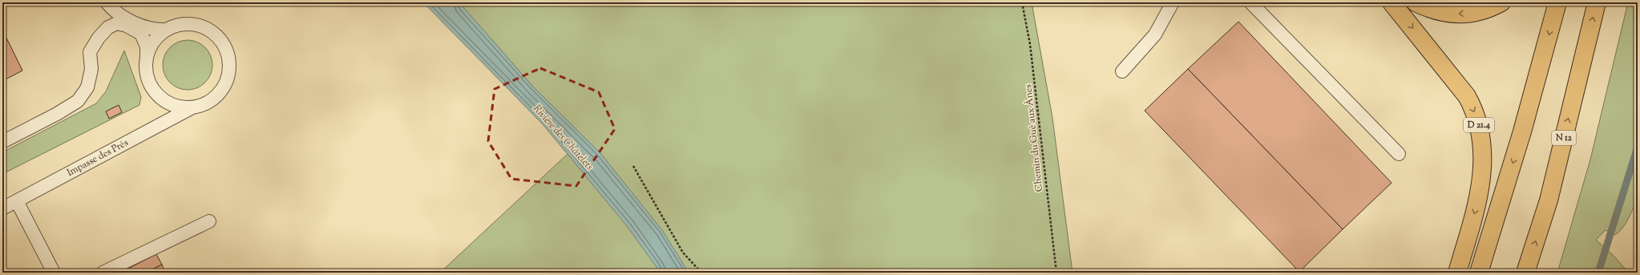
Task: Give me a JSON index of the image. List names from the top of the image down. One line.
{"streets":{"main road":["D 21.4","N 12"],"lane":["Impasse des Prés"],"path":["Chemin du Gué aux Ânes"]},"water":["Rivière des Châtelets"]}
